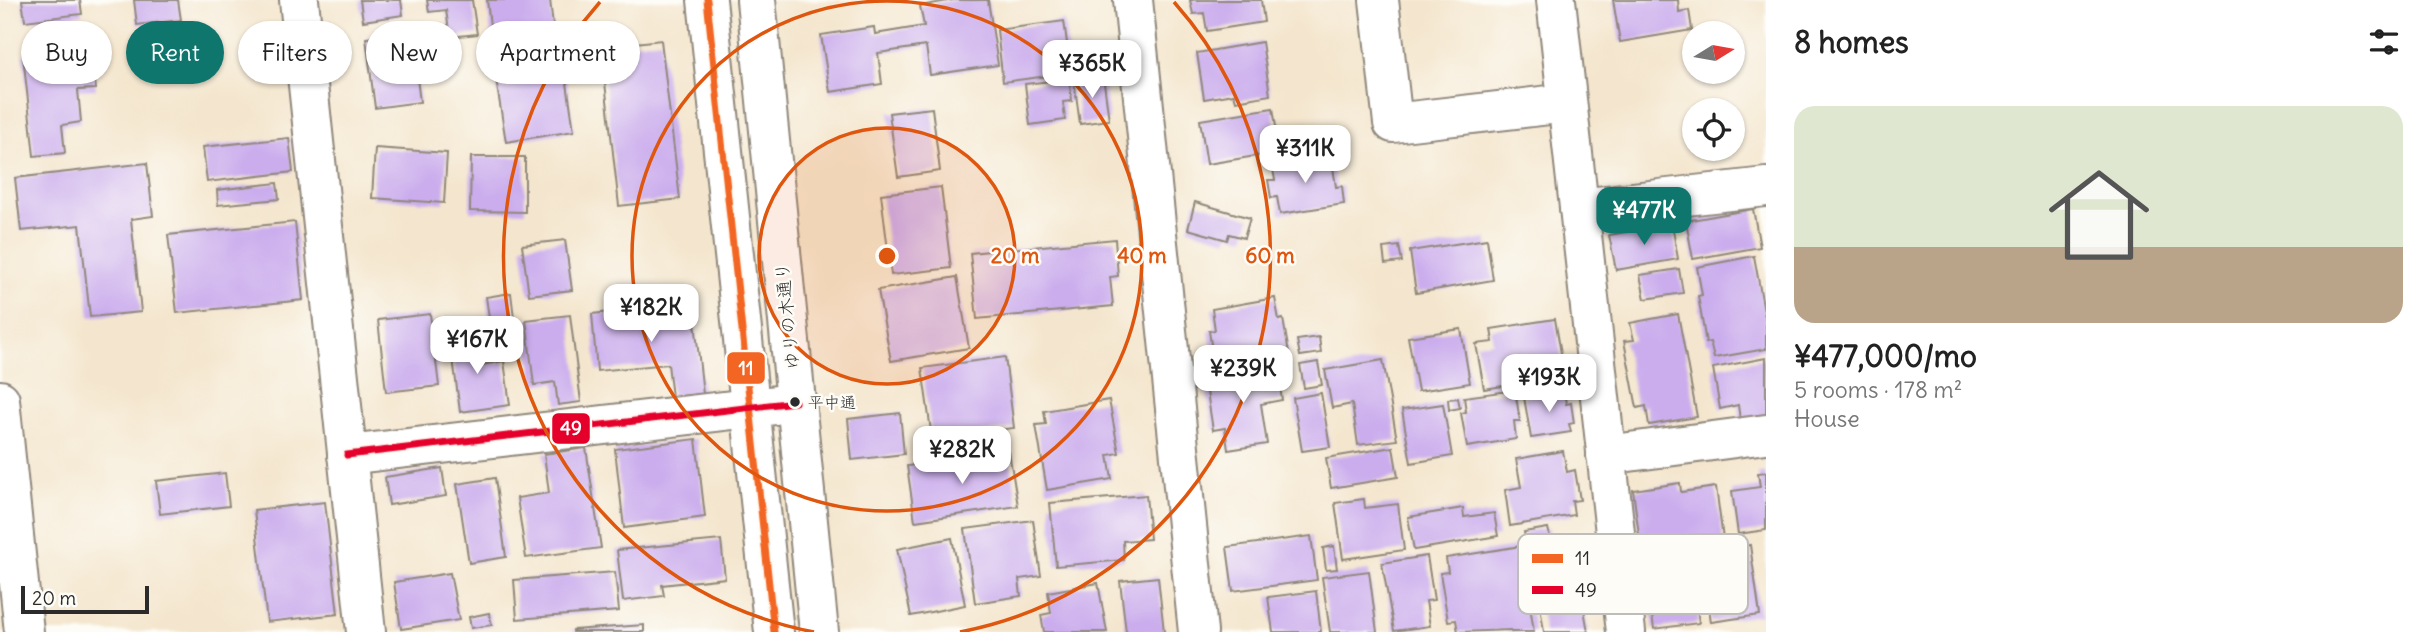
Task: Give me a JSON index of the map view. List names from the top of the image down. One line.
{"streets":{"street":["ゆりの木通り"]},"places":["平中通"],"lines":["transit line 11","transit line 49"],"legend":["11","49"],"scale_bar":"20 m","north":"right","page":{"heading":"8 homes","chip":["Buy","Rent","Filters","New","Apartment"],"price":["¥365K","¥311K","¥477K","¥182K","¥167K","¥239K","¥193K","¥282K"],"list":[{"name":"¥477,000/mo","note":"5 rooms · 178 m² · House"}],"scale":"20 m"},"rings":["20 m","40 m","60 m"]}
